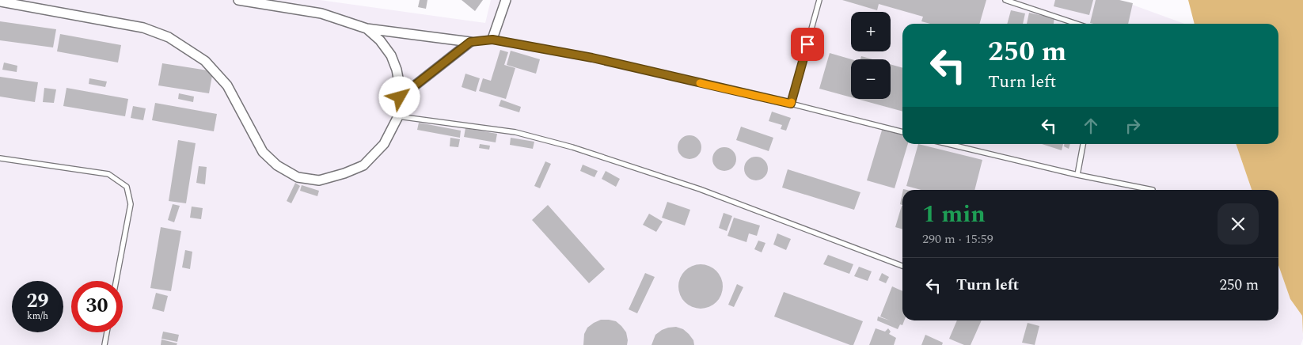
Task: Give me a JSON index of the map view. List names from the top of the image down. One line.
{"page":{"map_buttons":["+","−"],"turn":["250 m","Turn left"],"heading":["1 min","290 m · 15:59"],"list":[{"name":"Turn left","value":"250 m"}],"speed":"29 km/h","limit":"30"}}
